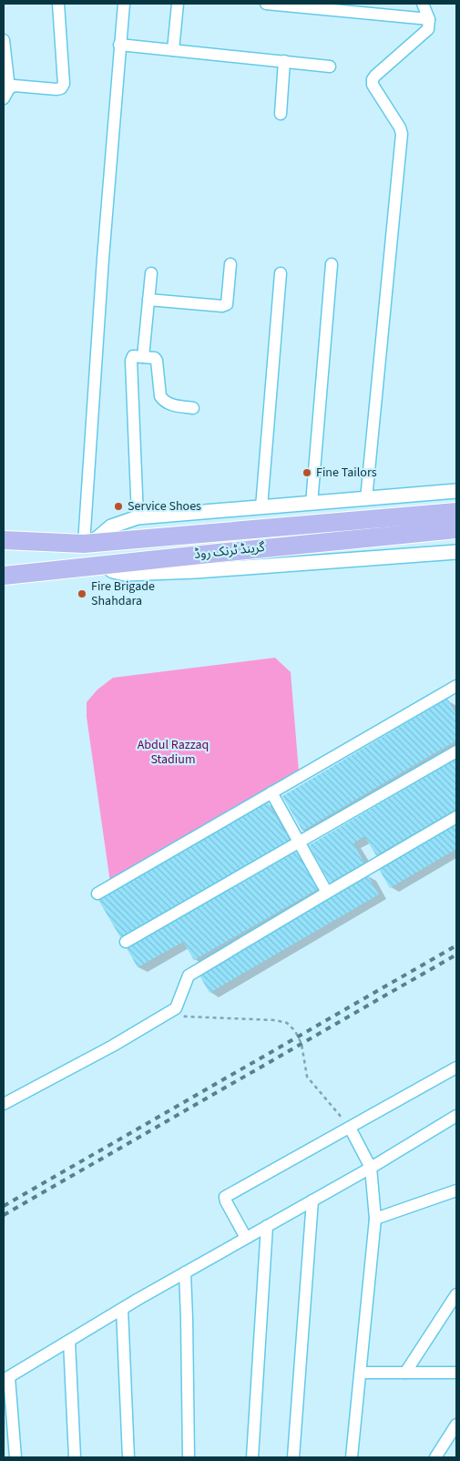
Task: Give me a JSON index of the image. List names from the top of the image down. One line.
{"streets":{"highway":["گرینڈ ٹرنک روڈ"]},"parks":["Abdul Razzaq Stadium"],"places":["Fine Tailors","Service Shoes","Fire Brigade Shahdara"]}
